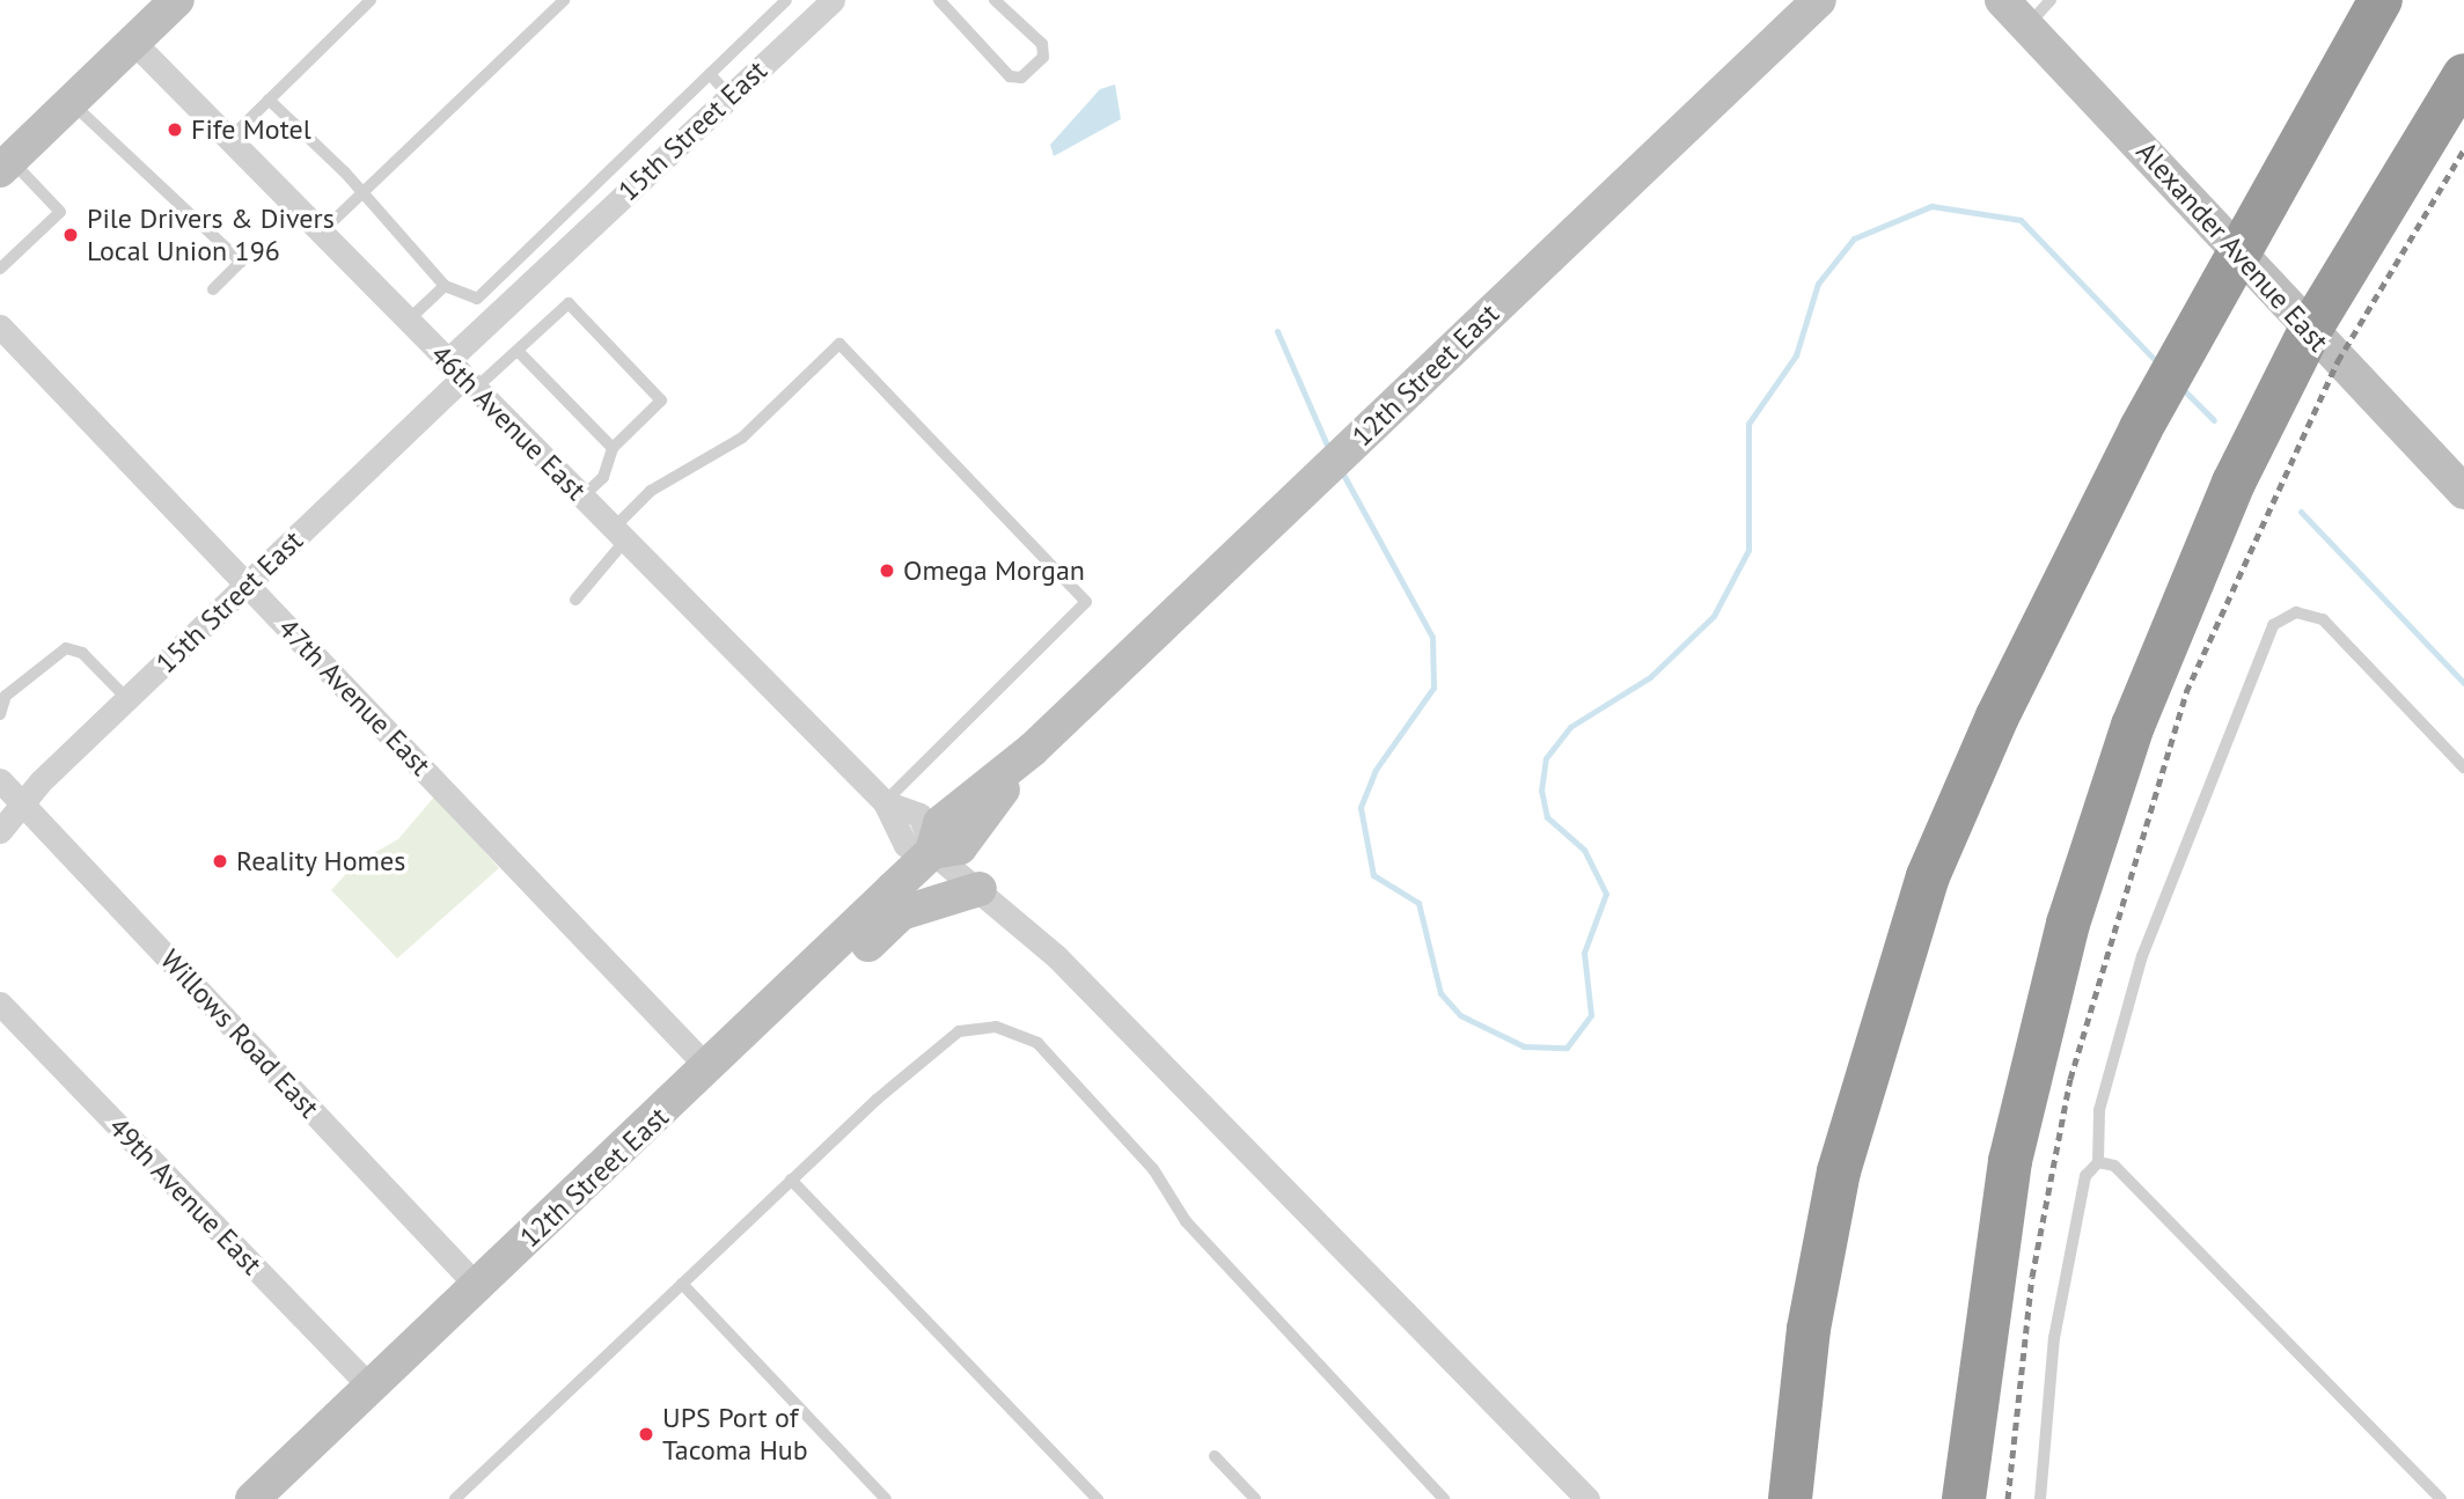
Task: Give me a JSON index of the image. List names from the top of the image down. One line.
{"streets":{"street":["15th Street East","Alexander Avenue East","12th Street East","46th Avenue East","47th Avenue East","Willows Road East","49th Avenue East"]},"crossings":[["15th Street East","46th Avenue East"],["15th Street East","47th Avenue East"],["15th Street East","Willows Road East"],["12th Street East","46th Avenue East"],["12th Street East","47th Avenue East"],["12th Street East","Willows Road East"],["12th Street East","49th Avenue East"]],"places":["Fife Motel","Pile Drivers & Divers Local Union 196","Omega Morgan","Reality Homes","UPS Port of Tacoma Hub"]}
